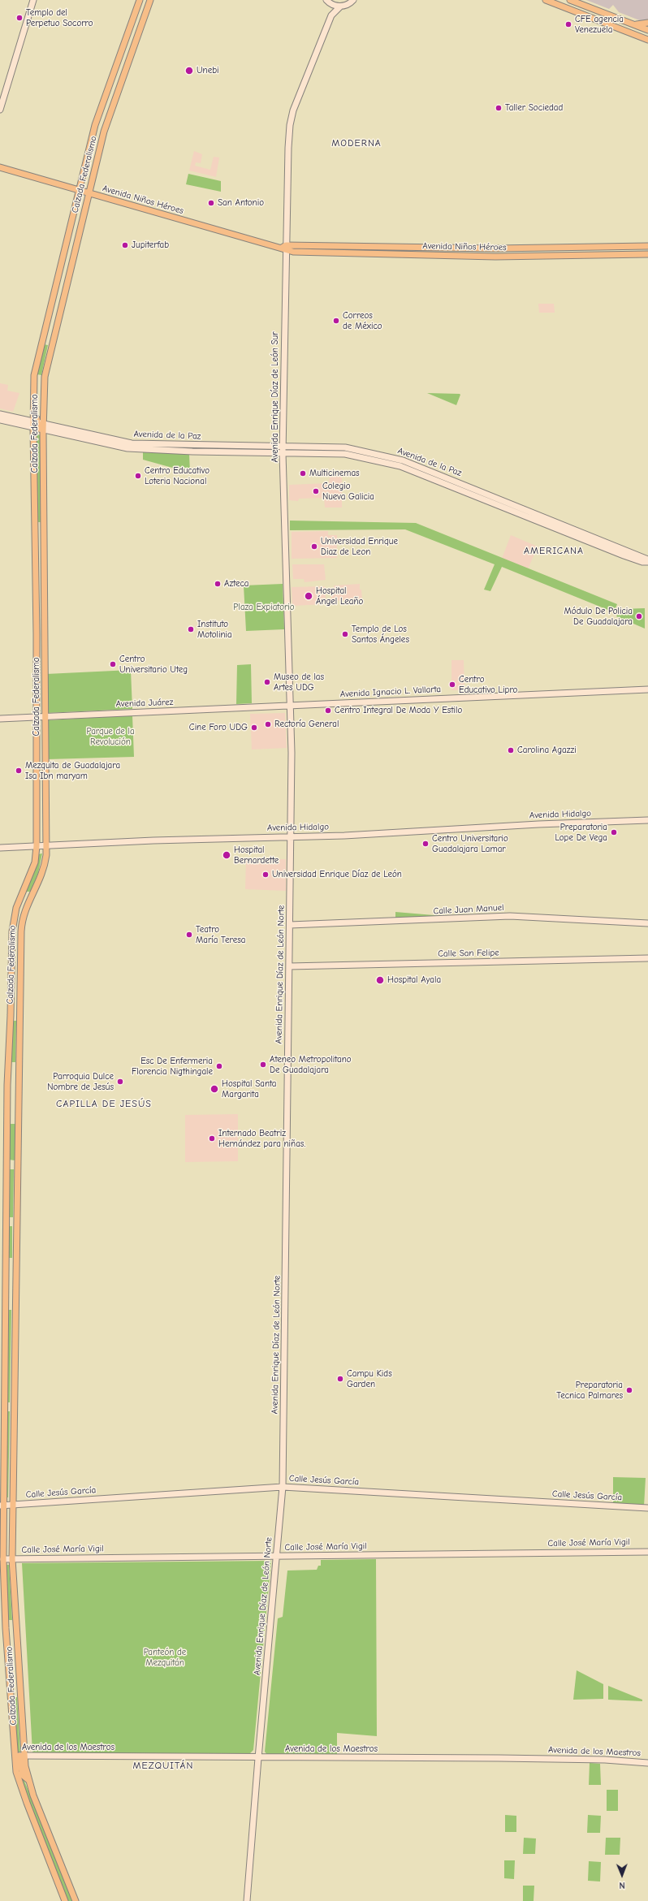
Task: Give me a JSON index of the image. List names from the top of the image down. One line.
{"streets":{"main road":["Calzada Federalismo","Avenida Niños Héroes","Avenida Enrique Díaz de León Sur","Avenida de la Paz","Avenida Ignacio L. Vallarta","Avenida Juárez","Avenida Hidalgo","Calle Juan Manuel","Calle San Felipe","Avenida Enrique Díaz de León Norte","Calle Jesús García","Calle José María Vigil","Avenida de los Maestros"]},"crossings":[["Calzada Federalismo","Avenida Niños Héroes"],["Calzada Federalismo","Avenida de la Paz"],["Calzada Federalismo","Avenida Juárez"],["Calzada Federalismo","Avenida Hidalgo"],["Calzada Federalismo","Calle Jesús García"],["Calzada Federalismo","Calle José María Vigil"],["Calzada Federalismo","Avenida de los Maestros"],["Avenida Niños Héroes","Avenida Enrique Díaz de León Sur"],["Avenida Enrique Díaz de León Sur","Avenida de la Paz"],["Avenida Enrique Díaz de León Sur","Avenida Ignacio L. Vallarta"],["Avenida Enrique Díaz de León Sur","Avenida Juárez"],["Avenida Enrique Díaz de León Sur","Avenida Enrique Díaz de León Norte"],["Avenida Ignacio L. Vallarta","Avenida Juárez"],["Avenida Hidalgo","Avenida Enrique Díaz de León Norte"],["Calle Juan Manuel","Avenida Enrique Díaz de León Norte"],["Calle San Felipe","Avenida Enrique Díaz de León Norte"],["Avenida Enrique Díaz de León Norte","Calle Jesús García"],["Avenida Enrique Díaz de León Norte","Calle José María Vigil"],["Avenida Enrique Díaz de León Norte","Avenida de los Maestros"]],"districts":["MODERNA","AMERICANA","CAPILLA DE JESÚS","MEZQUITÁN"],"parks":["Plaza Expiatorio","Parque de la Revolución","Panteón de Mezquitán"],"places":["Templo del Perpetuo Socorro","CFE agencia Venezuela","Unebi","Taller Sociedad","San Antonio","Jupiterfab","Correos de México","Multicinemas","Centro Educativo Loteria Nacional","Colegio Nueva Galicia","Universidad Enrique Diaz de Leon","Azteca","Hospital Ángel Leaño","Módulo De Policia De Guadalajara","Instituto Motolinia","Templo de Los Santos Ángeles","Centro Universitario Uteg","Museo de las Artes UDG","Centro Educativo Lipro","Centro Integral De Moda Y Estilo","Rectoría General","Cine Foro UDG","Carolina Agazzi","Mezquita de Guadalajara Isa Ibn maryam","Preparatoria Lope De Vega","Centro Universitario Guadalajara Lamar","Hospital Bernardette","Universidad Enrique Díaz de León","Teatro María Teresa","Hospital Ayala","Ateneo Metropolitano De Guadalajara","Esc De Enfermeria Florencia Nigthingale","Parroquia Dulce Nombre de Jesús","Hospital Santa Margarita","Internado Beatriz Hernández para niñas.","Campu Kids Garden","Preparatoria Tecnica Palmares"],"north":"bottom"}
